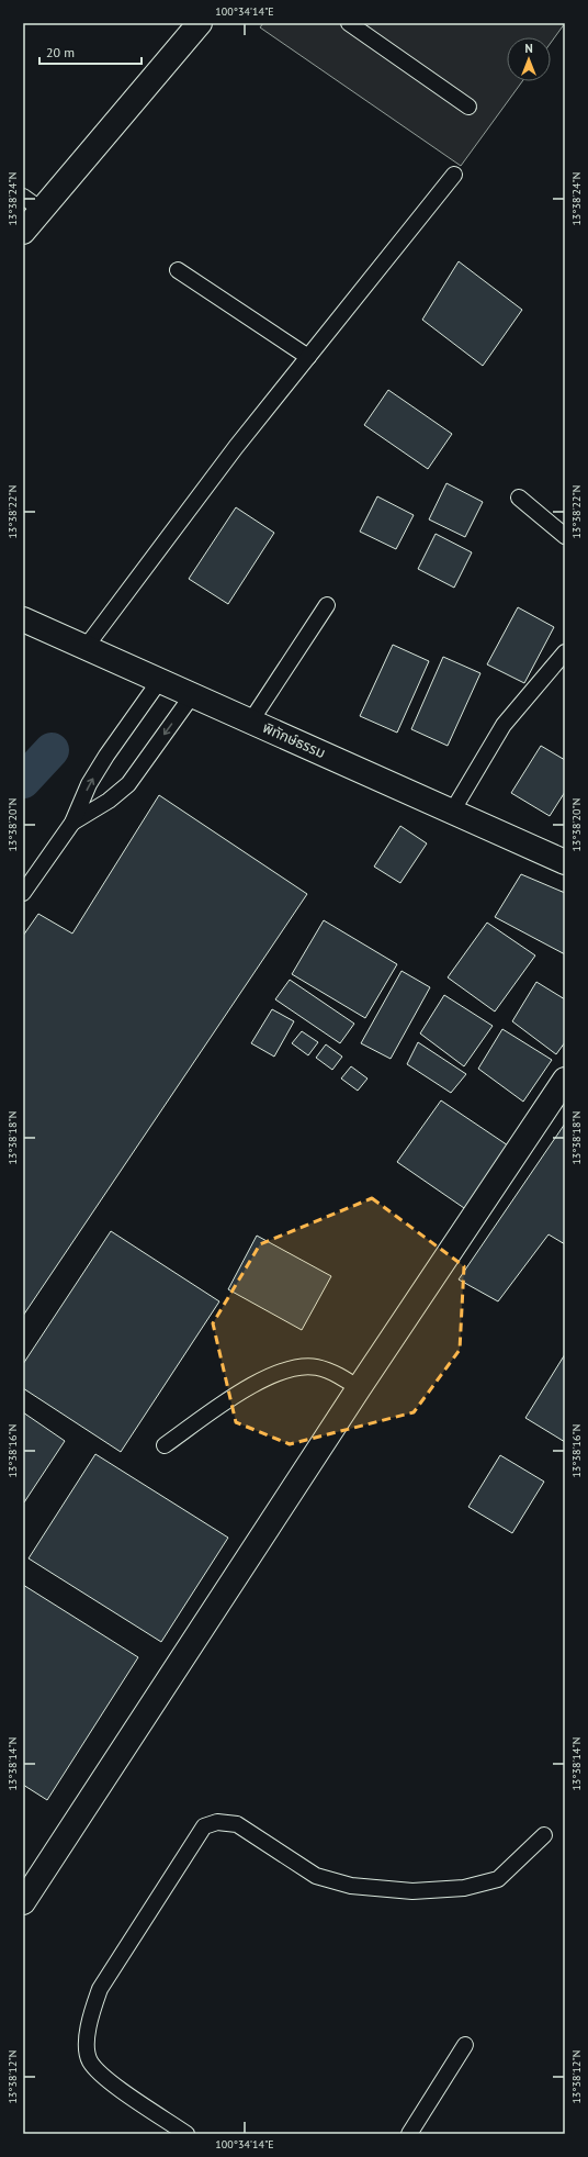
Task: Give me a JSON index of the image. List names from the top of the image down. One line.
{"streets":{"street":["พิทักษ์ธรรม"]},"scale_bar":"20 m","north":"top","coordinates":["100°34'14\"E","13°38'24\"N","13°38'22\"N","13°38'20\"N","13°38'18\"N","13°38'16\"N","13°38'14\"N","13°38'12\"N"]}
